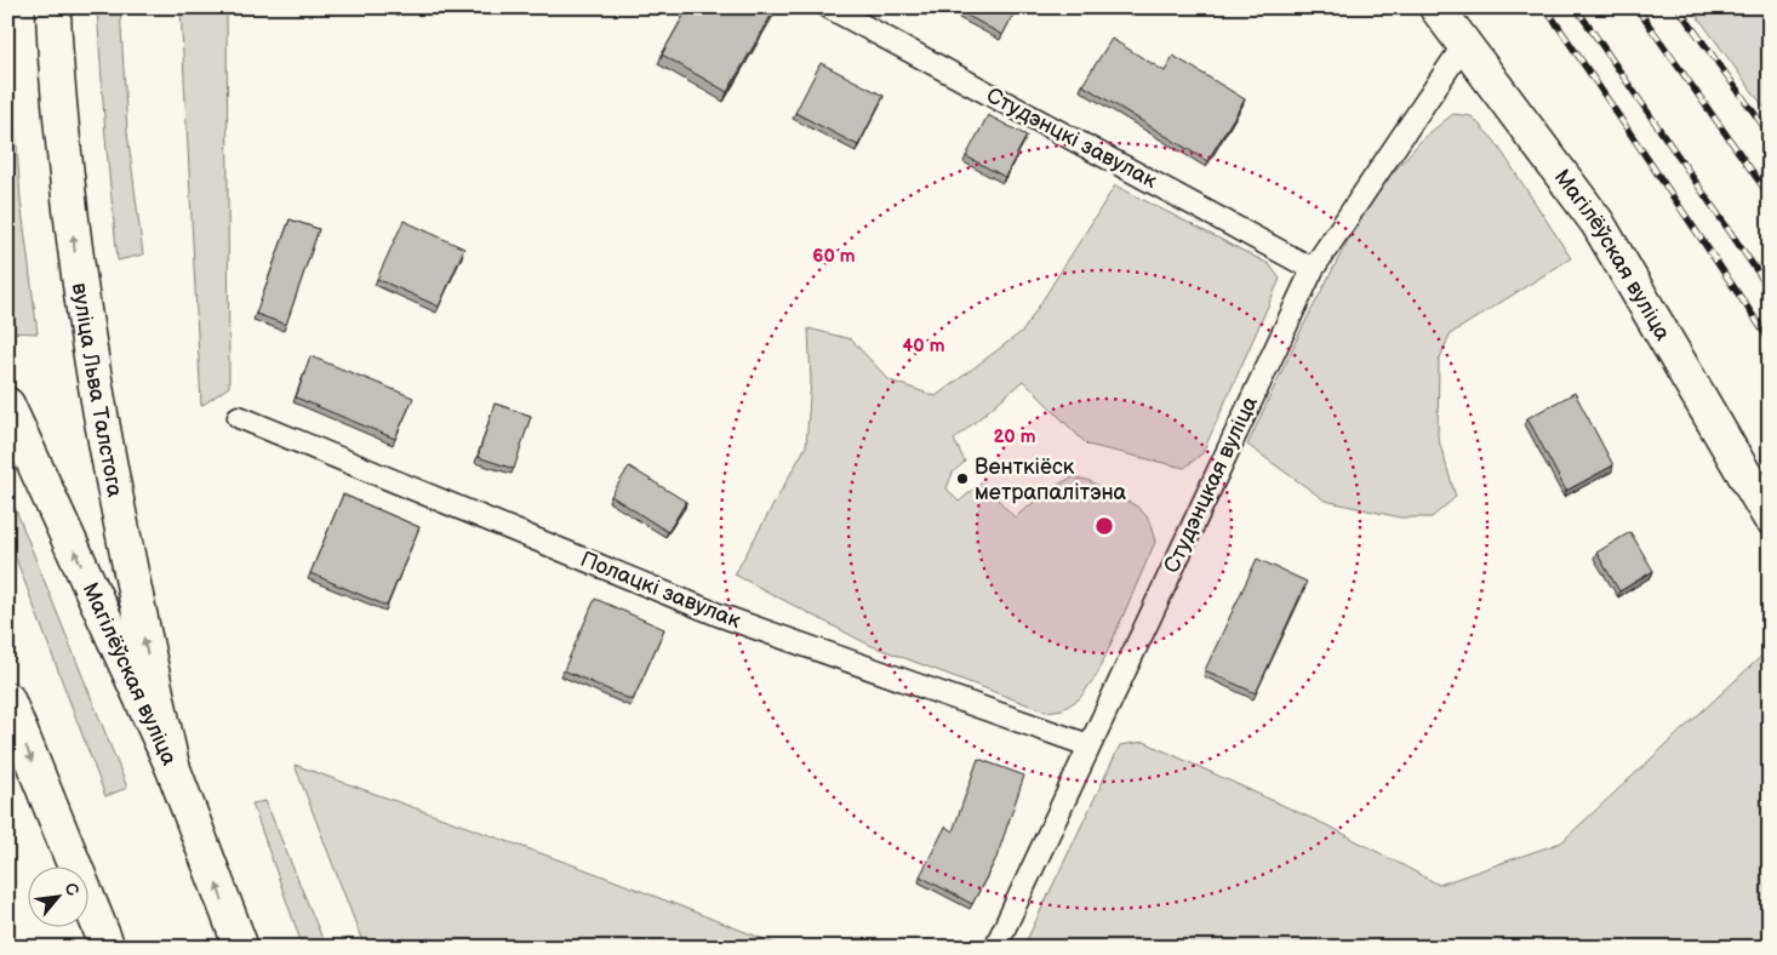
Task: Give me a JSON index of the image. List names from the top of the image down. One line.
{"streets":{"main road":["Магілёўская вуліца","вуліца Льва Талстога"],"lane":["Студэнцкі завулак","Студэнцкая вуліца","Полацкі завулак"]},"crossings":[["Студэнцкі завулак","Студэнцкая вуліца"],["Магілёўская вуліца","вуліца Льва Талстога"],["Магілёўская вуліца","Студэнцкая вуліца"],["Студэнцкая вуліца","Полацкі завулак"]],"one_way":["вуліца Льва Талстога"],"places":["Венткіёск метрапалітэна"],"north":"top right","rings":["60 m","40 m","20 m"]}
